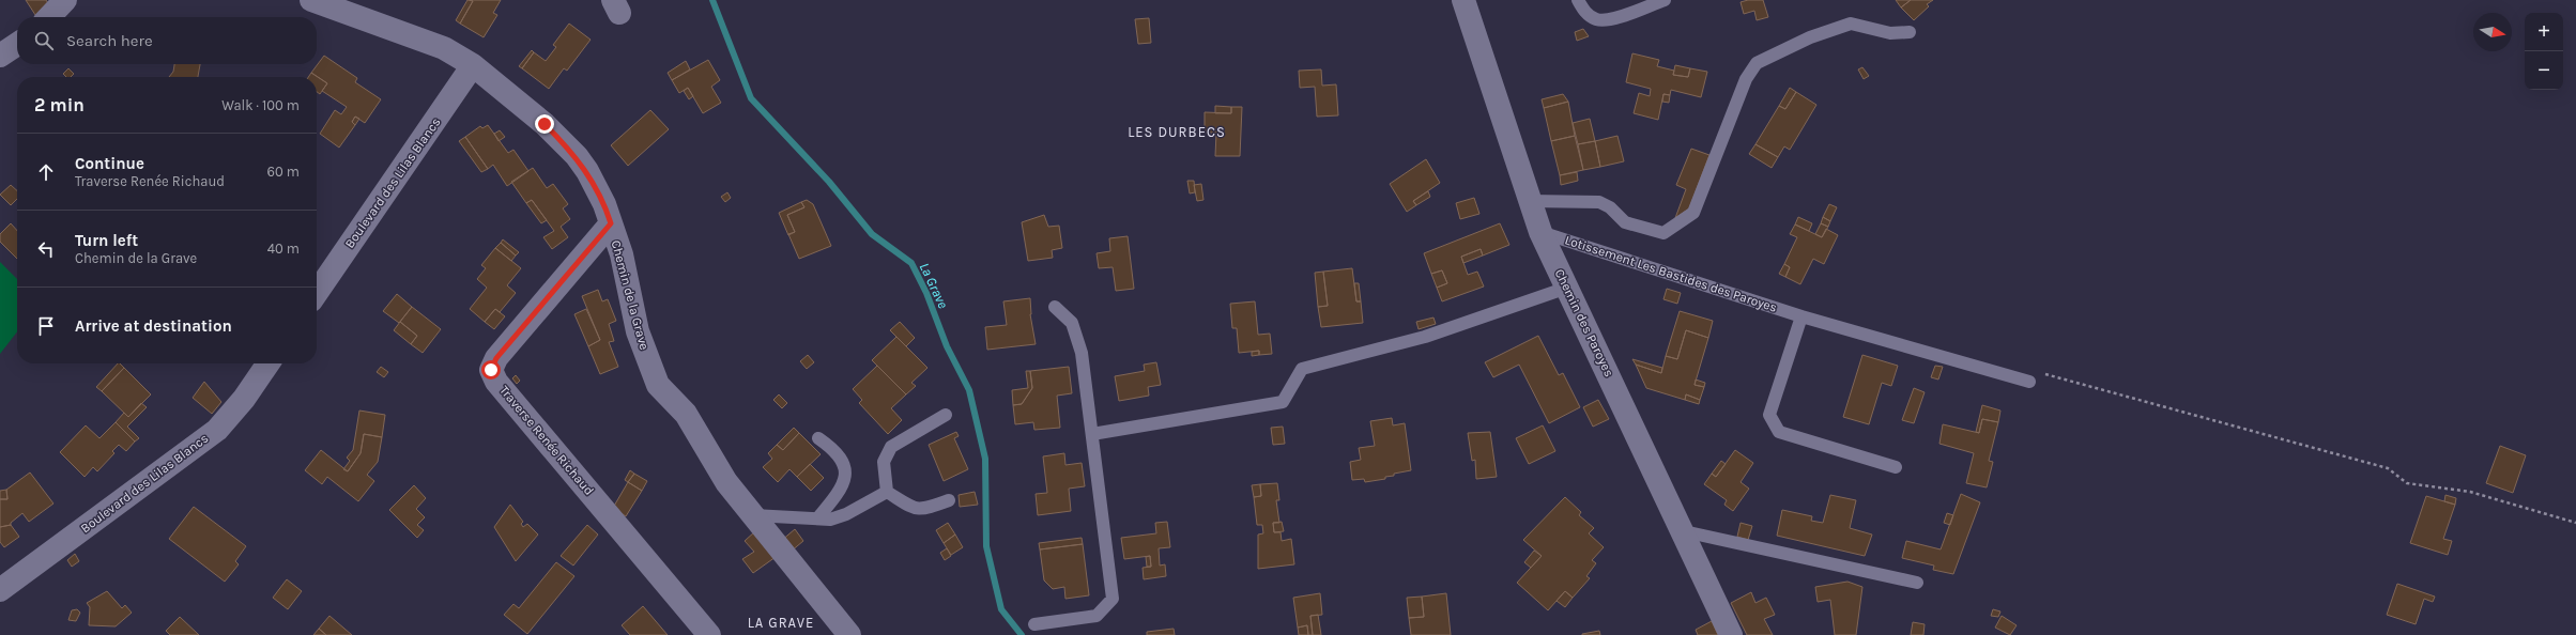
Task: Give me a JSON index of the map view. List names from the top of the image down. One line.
{"streets":{"street":["Boulevard des Lilas Blancs","Chemin de la Grave","Chemin des Paroyes","Traverse Renée Richaud"],"lane":["Lotissement Les Bastides des Paroyes"]},"crossings":[["Boulevard des Lilas Blancs","Chemin de la Grave"],["Lotissement Les Bastides des Paroyes","Chemin des Paroyes"],["Chemin de la Grave","Traverse Renée Richaud"]],"districts":["LES DURBECS","LA GRAVE"],"water":["La Grave"],"north":"right","page":{"map_buttons":["+","−"],"search":"Search here","heading":["2 min","Walk · 100 m"],"list":[["Continue","Traverse Renée Richaud","60 m"],["Turn left","Chemin de la Grave","40 m"],"Arrive at destination"]}}
